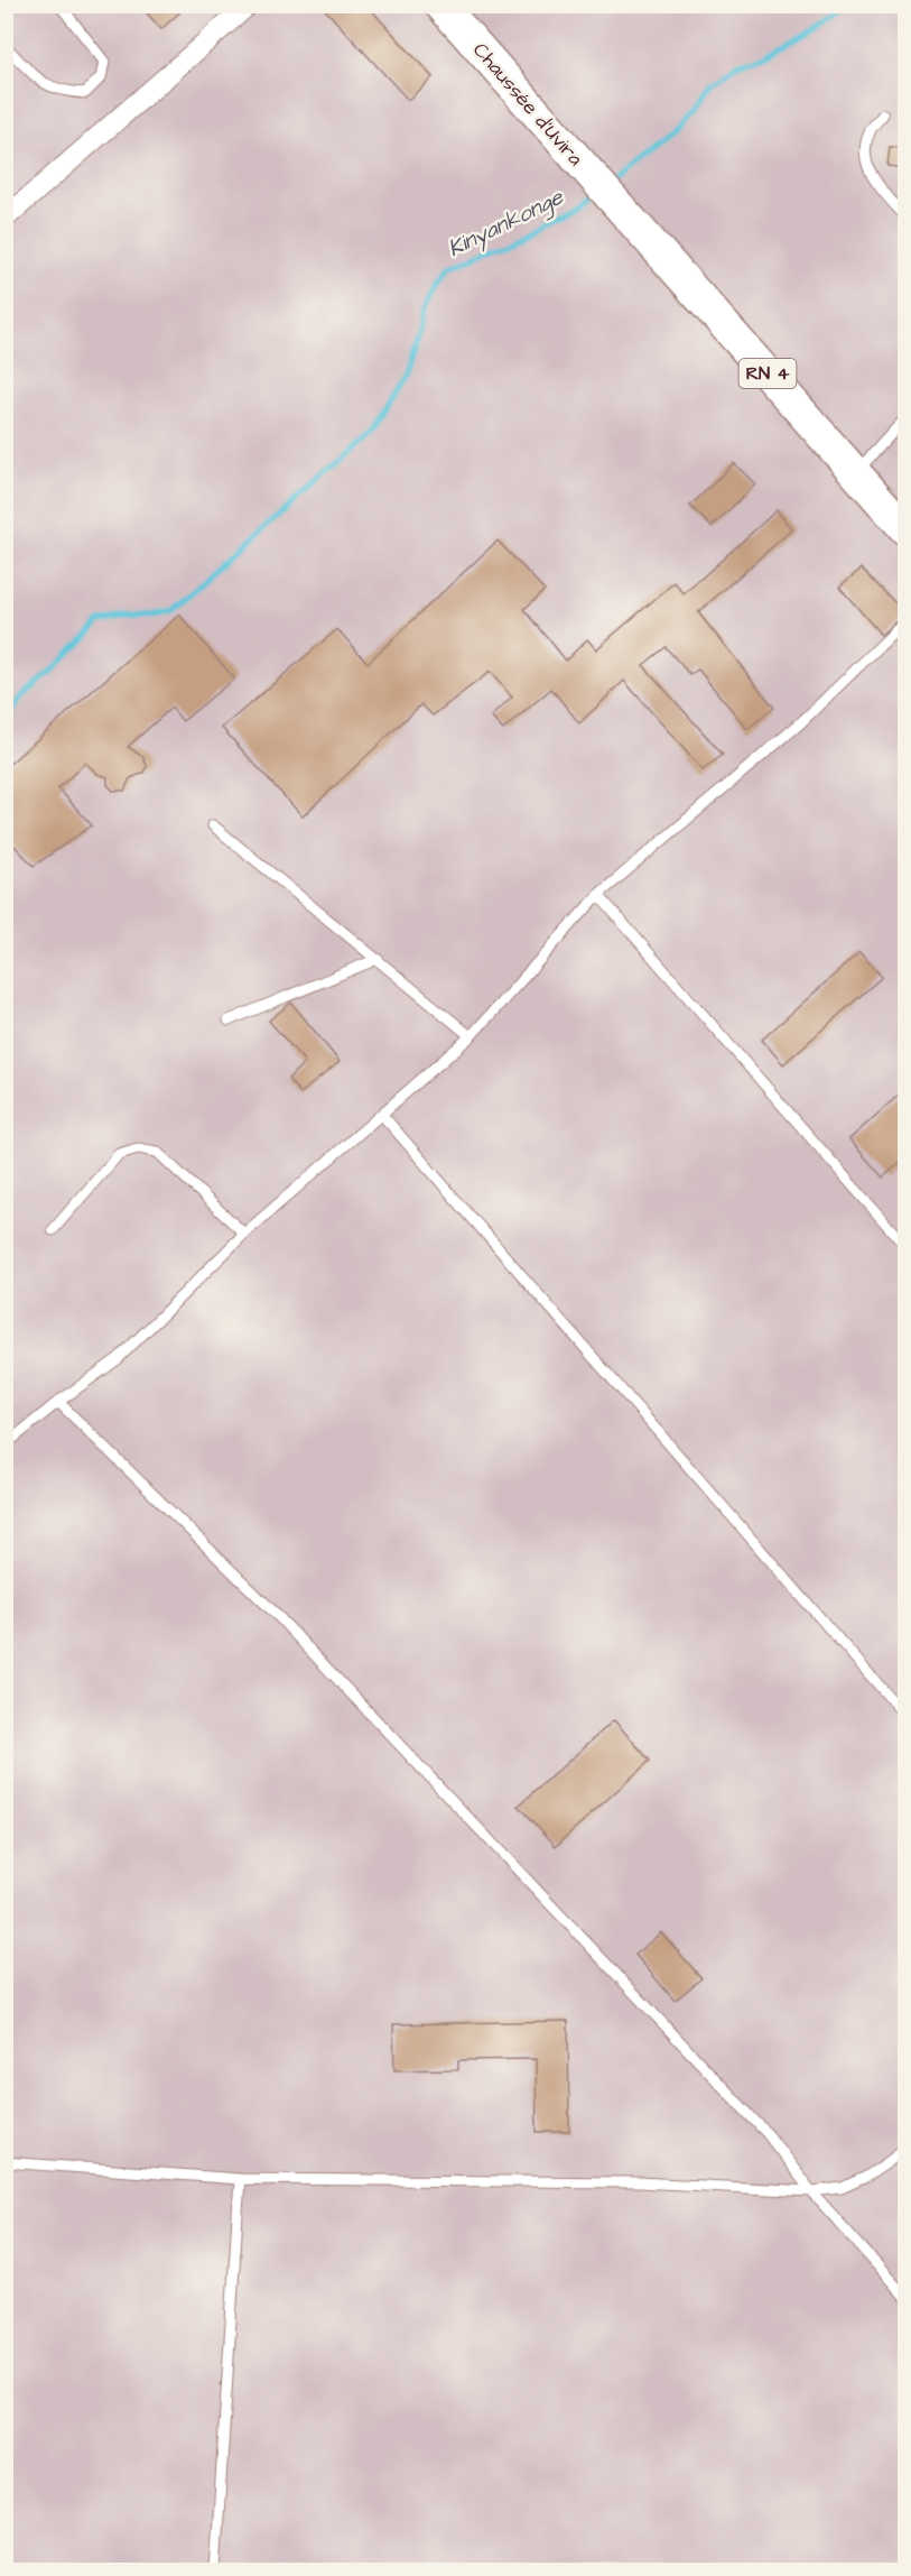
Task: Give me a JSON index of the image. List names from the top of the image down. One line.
{"streets":{"main road":["Chaussée d'Uvira","RN 4"]},"crossings":[["Chaussée d'Uvira","RN 4"]],"water":["Kinyankonge"]}
